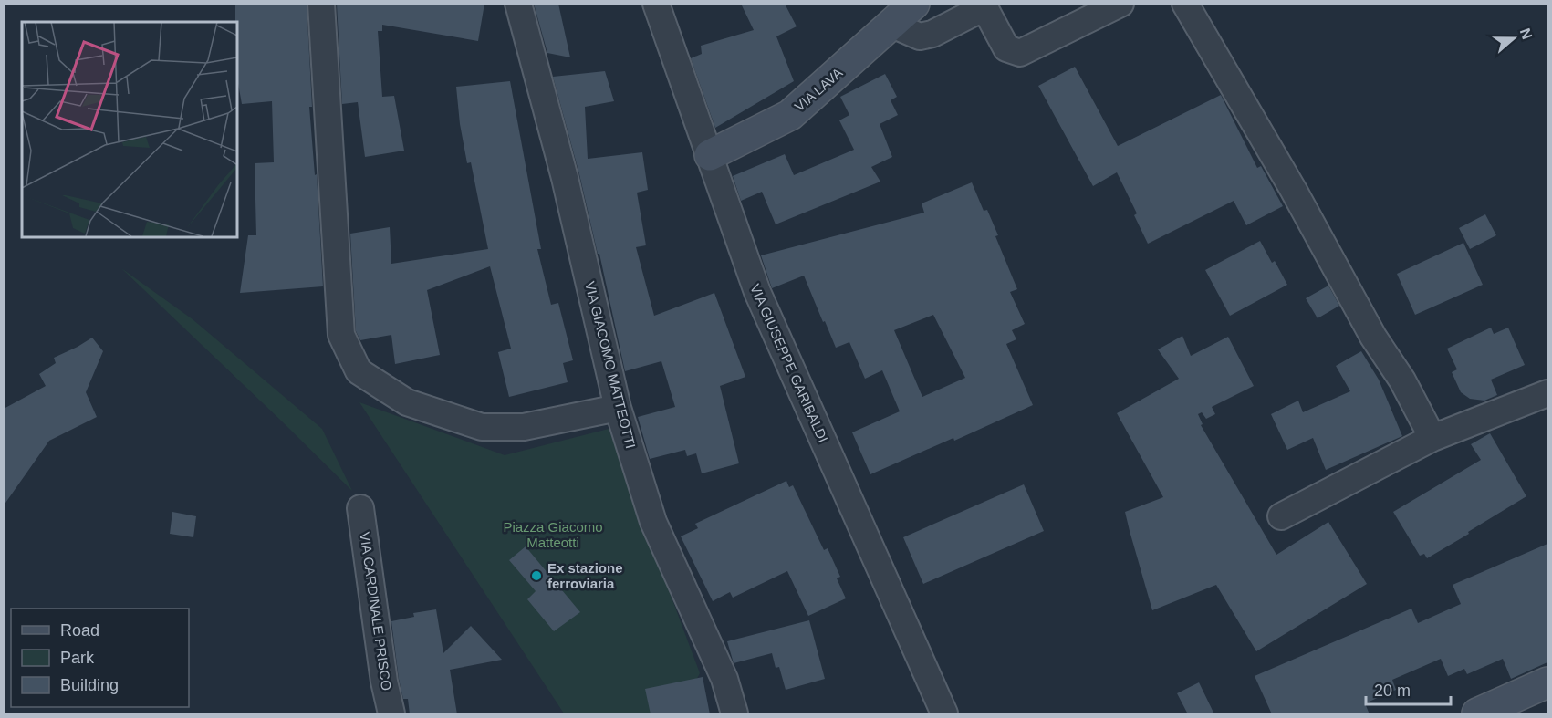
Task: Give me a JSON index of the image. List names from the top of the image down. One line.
{"streets":{"street":["VIA LAVA","VIA GIUSEPPE GARIBALDI","VIA GIACOMO MATTEOTTI","VIA CARDINALE PRISCO"]},"crossings":[["VIA LAVA","VIA GIUSEPPE GARIBALDI"]],"parks":["Piazza Giacomo Matteotti"],"places":["Ex stazione ferroviaria"],"legend":["Road","Park","Building"],"scale_bar":"20 m","north":"right"}
